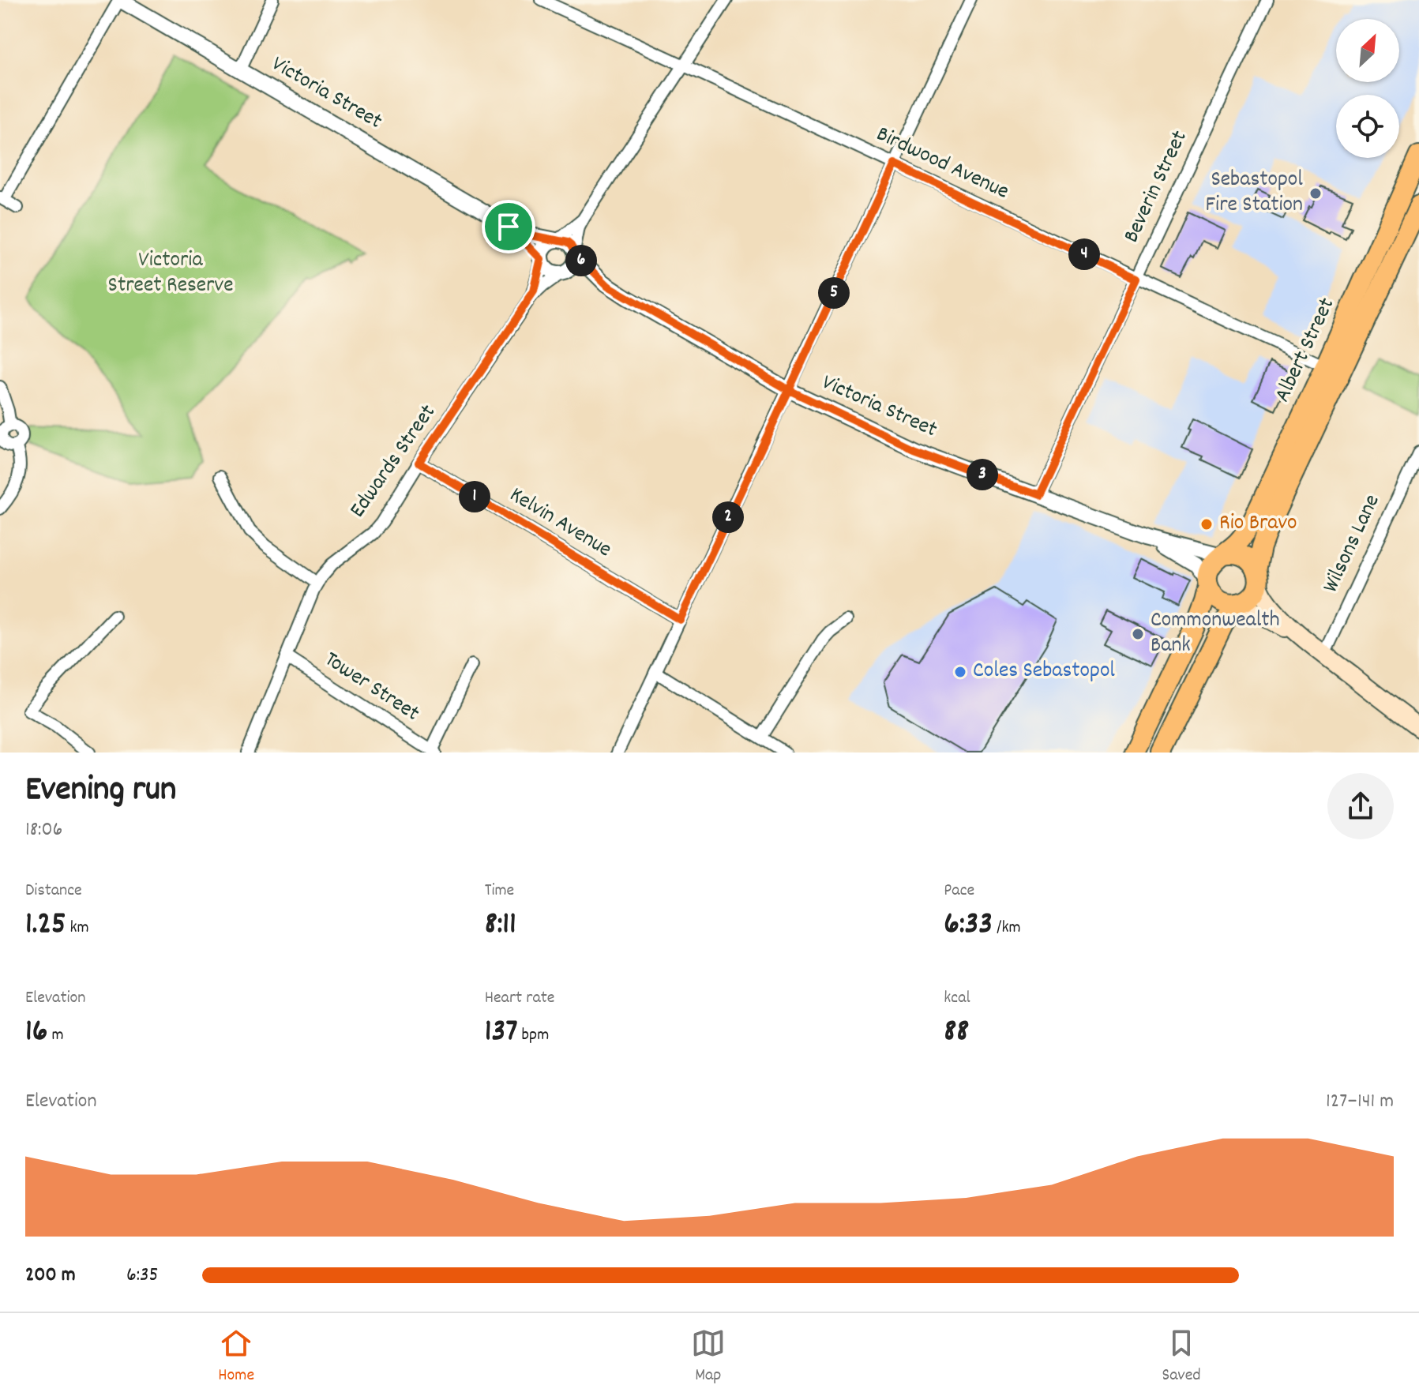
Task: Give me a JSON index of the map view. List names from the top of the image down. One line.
{"streets":{"highway":["Albert Street"],"street":["Victoria Street","Birdwood Avenue","Beverin Street","Edwards Street","Kelvin Avenue","Wilsons Lane","Tower Street"]},"crossings":[["Victoria Street","Beverin Street"],["Victoria Street","Albert Street"],["Victoria Street","Edwards Street"],["Birdwood Avenue","Beverin Street"],["Birdwood Avenue","Albert Street"],["Edwards Street","Kelvin Avenue"],["Edwards Street","Tower Street"]],"parks":["Victoria Street Reserve"],"places":["Sebastopol Fire Station","Rio Bravo","Commonwealth Bank","Coles Sebastopol"],"north":"top right","page":{"pins":["4","6","5","3","1","2"],"heading":["Evening run","18:06"],"stats":[["Distance","1.25 km"],["Time","8:11"],["Pace","6:33 /km"],["Elevation","16 m"],["Heart rate","137 bpm"],["kcal","88"]],"chart":["Elevation","127–141 m"],"list":[{"name":"200 m","note":"6:35"}],"tabs":["Home","Map","Saved"]}}
